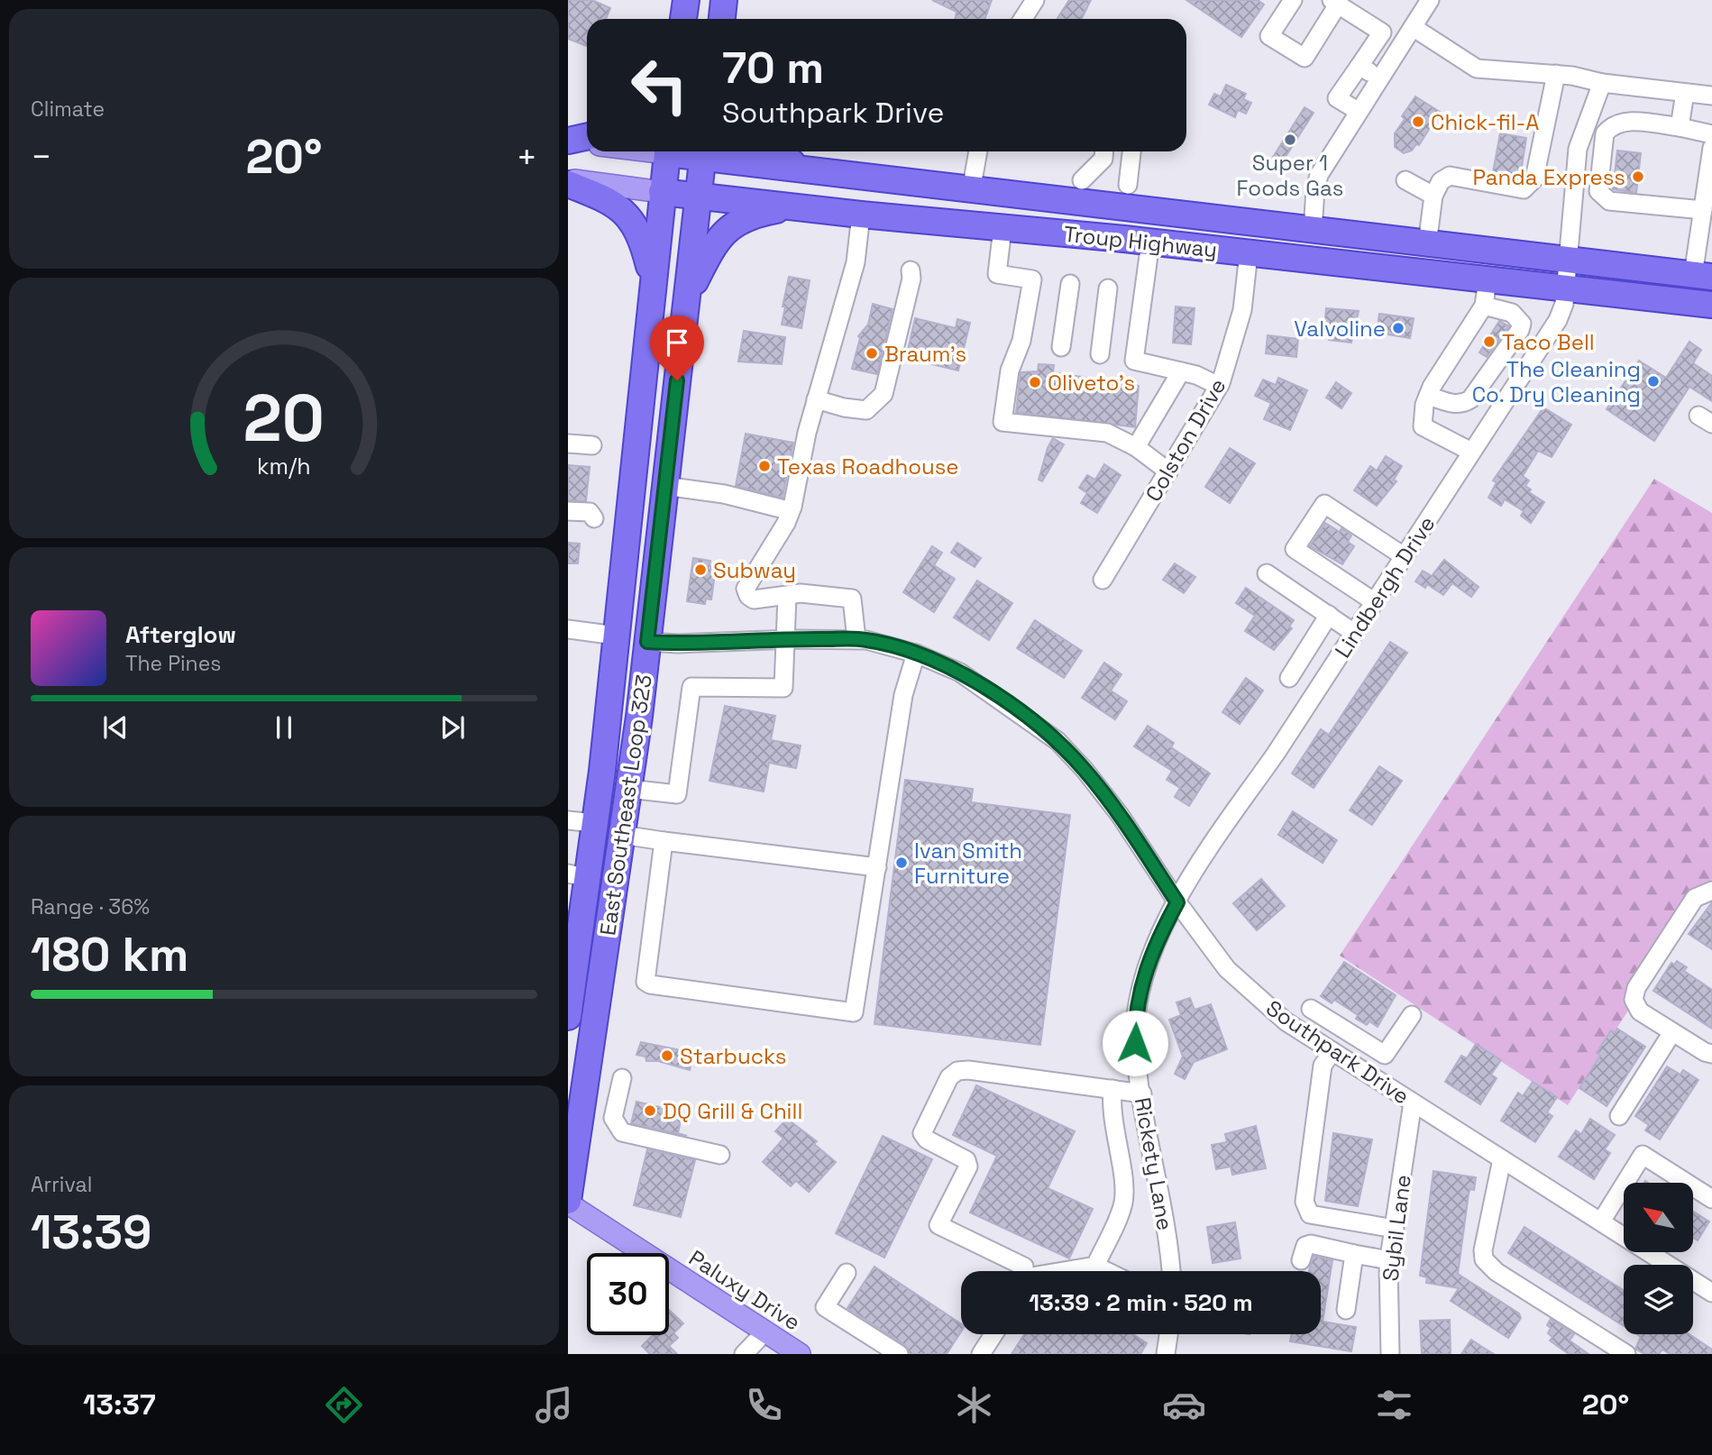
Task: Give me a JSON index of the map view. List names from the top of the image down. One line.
{"streets":{"highway":["Troup Highway","East Southeast Loop 323"],"main road":["Paluxy Drive"],"street":["Colston Drive","Lindbergh Drive","Southpark Drive","Rickety Lane","Sybil Lane"]},"crossings":[["Troup Highway","Colston Drive"],["Troup Highway","Lindbergh Drive"],["Troup Highway","East Southeast Loop 323"],["Lindbergh Drive","Southpark Drive"],["Lindbergh Drive","Rickety Lane"],["East Southeast Loop 323","Southpark Drive"],["East Southeast Loop 323","Paluxy Drive"],["Southpark Drive","Rickety Lane"],["Southpark Drive","Sybil Lane"]],"places":["Chick-fil-A","Super 1 Foods Gas","Panda Express","Valvoline","Taco Bell","Braum's","The Cleaning Co. Dry Cleaning","Oliveto's","Texas Roadhouse","Subway","Ivan Smith Furniture","Starbucks","DQ Grill & Chill"],"north":"top left","page":{"tile":["Climate",["Range · 36%","180 km"],["Arrival","13:39"]],"turn":["70 m","Southpark Drive"],"heat":["−","20°","+"],"song":["Afterglow","The Pines"],"limit":"30","trip":"13:39 · 2 min · 520 m","tabs":["13:37","20°"],"gauge":["20","km/h"]}}
